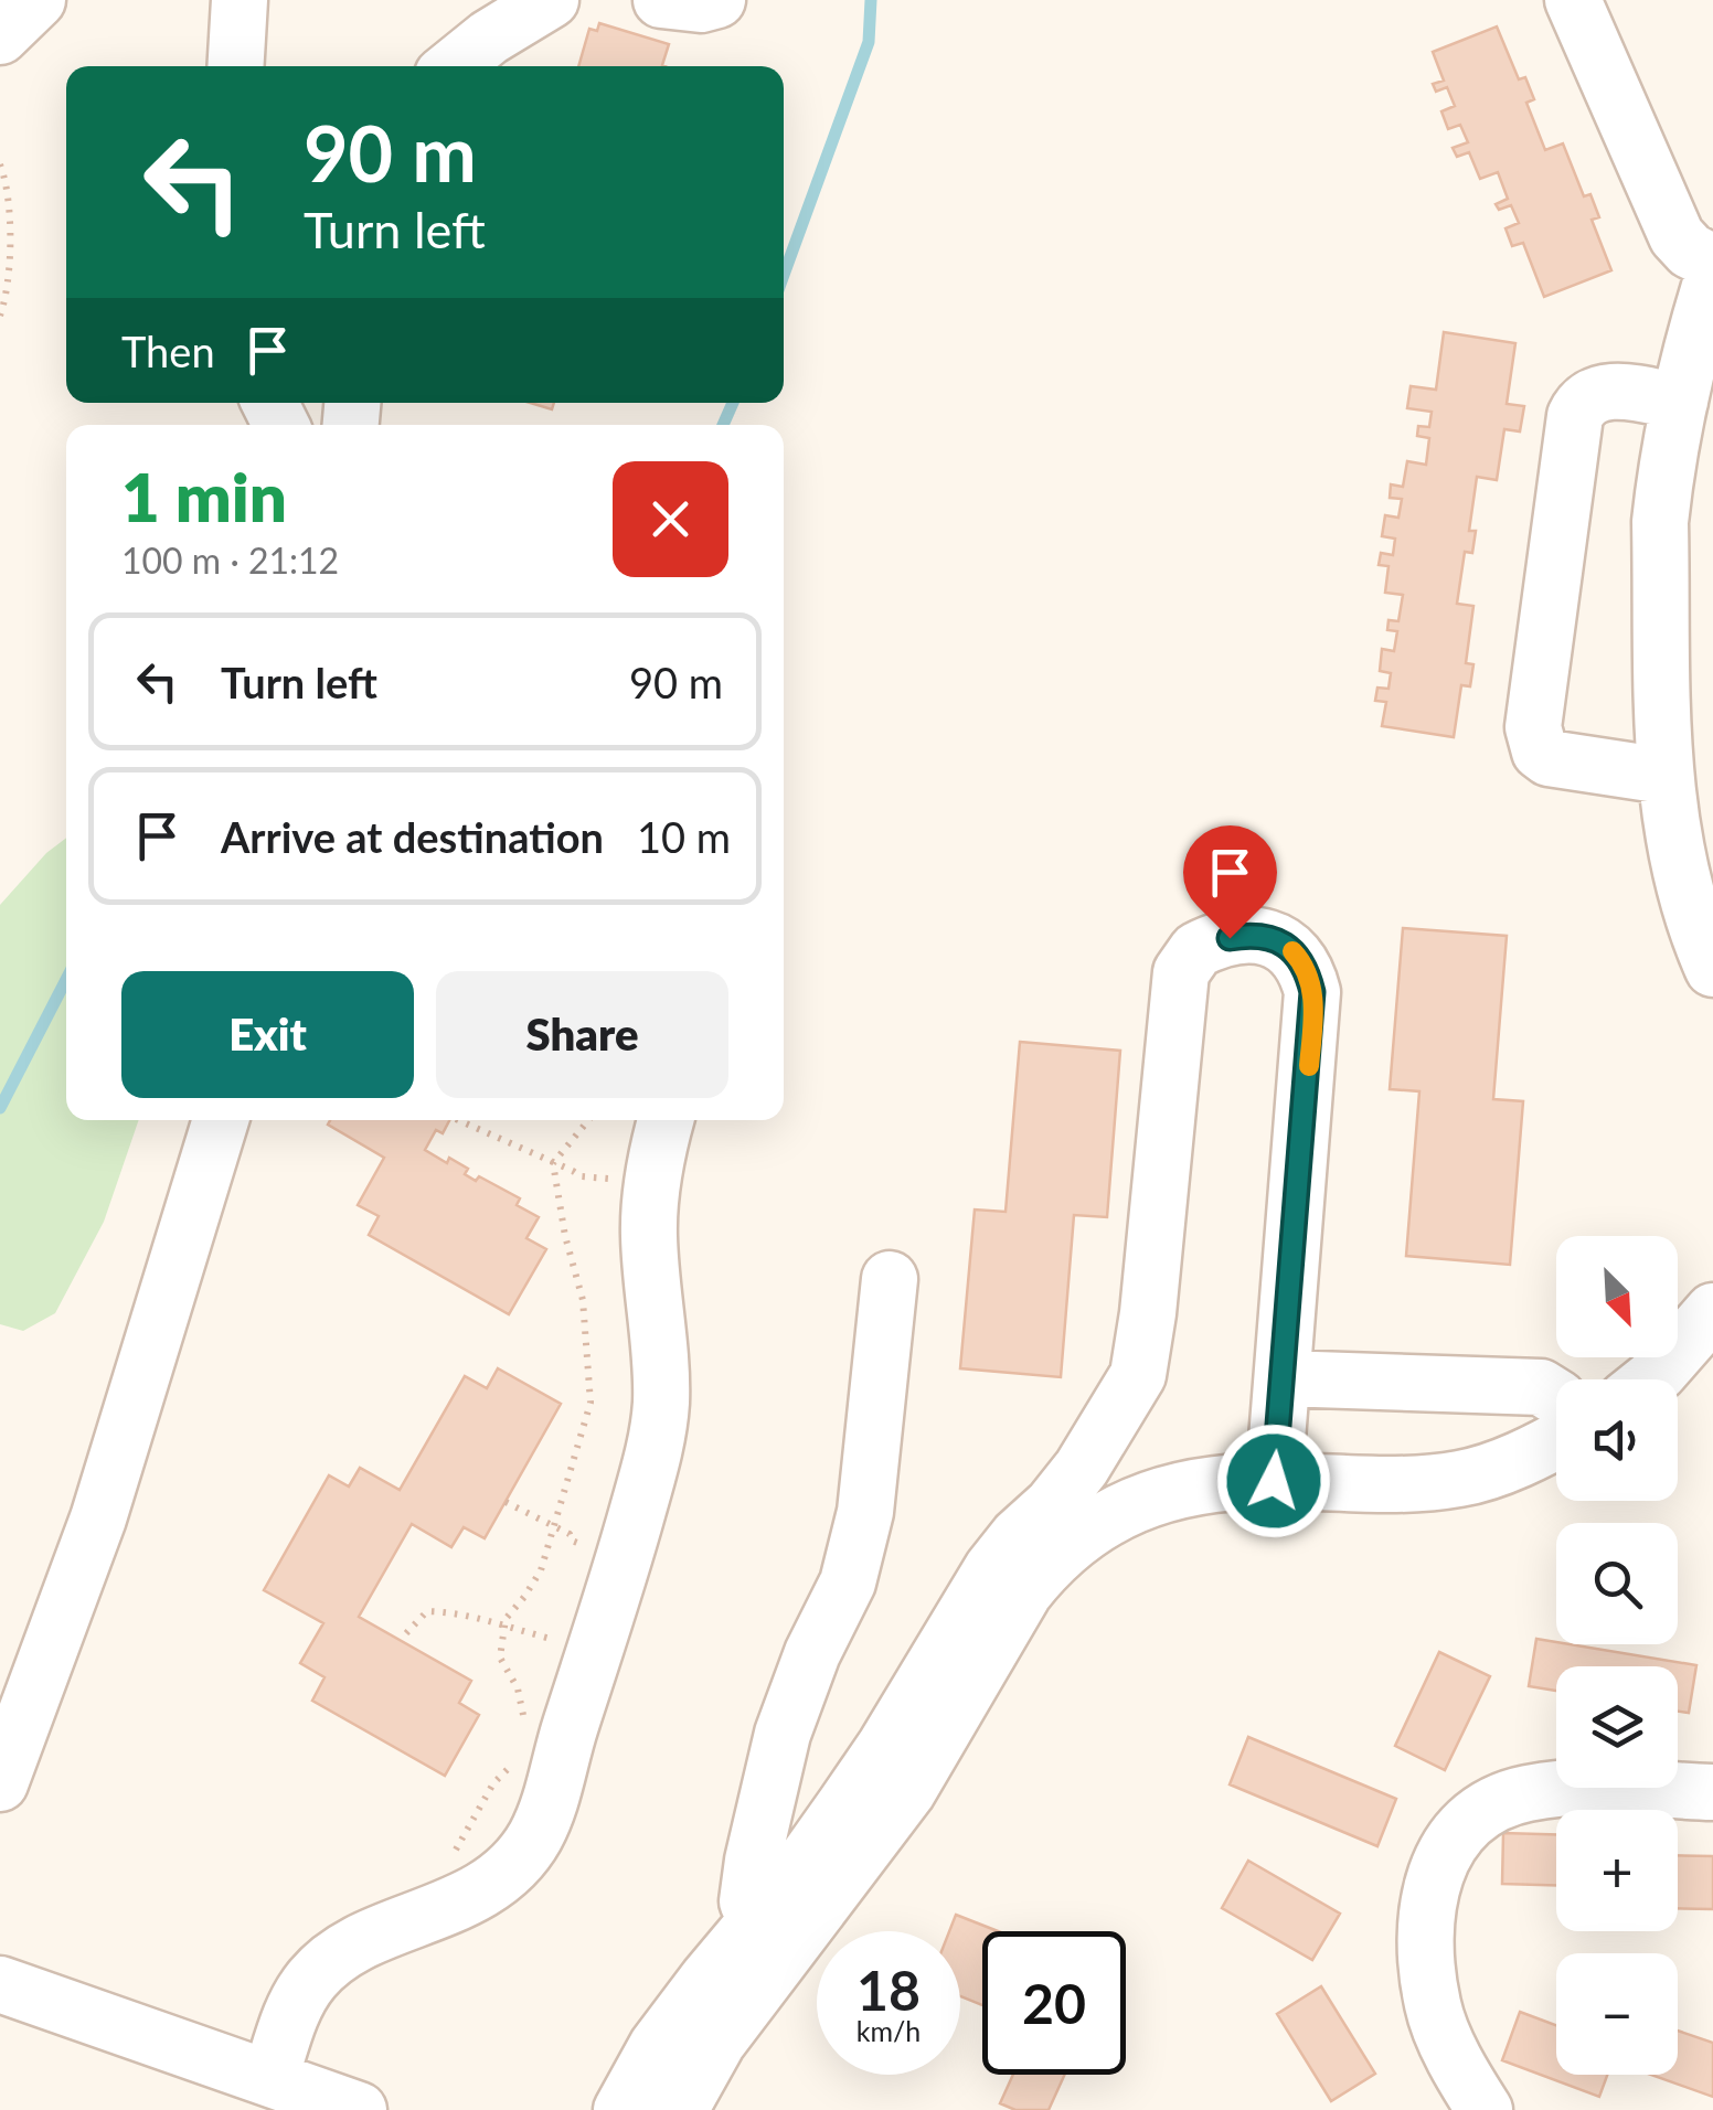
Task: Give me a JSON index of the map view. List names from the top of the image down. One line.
{"north":"bottom right","page":{"turn":["90 m","Turn left"],"then":"Then","heading":["1 min","100 m · 21:12"],"list":[{"name":"Turn left","value":"90 m"},{"name":"Arrive at destination","value":"10 m"}],"buttons":["Exit","Share"],"map_buttons":["+","−"],"speed":"18 km/h","limit":"20"}}
